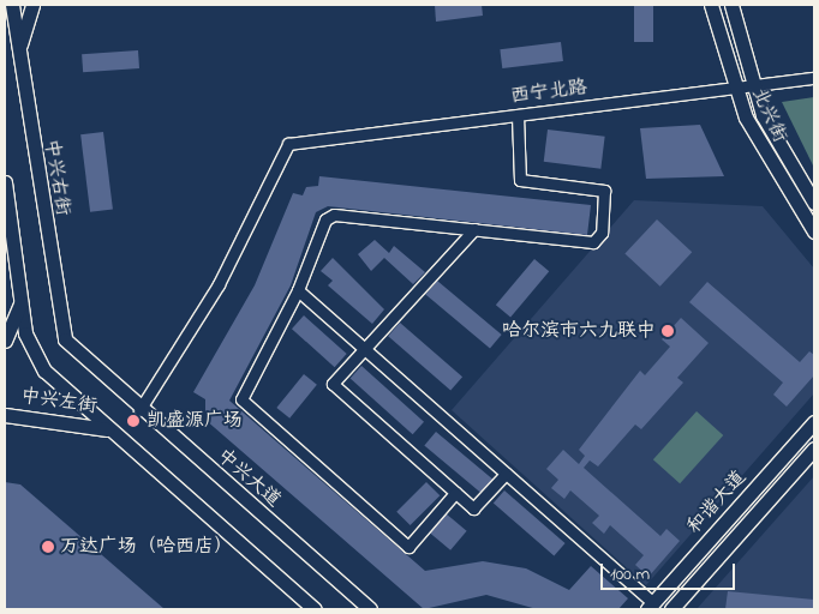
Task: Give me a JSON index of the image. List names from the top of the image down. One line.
{"streets":{"main road":["北兴街","中兴右街","中兴左街","中兴大道","和谐大道"],"street":["西宁北路"]},"crossings":[["西宁北路","北兴街"],["西宁北路","中兴大道"],["中兴右街","中兴大道"]],"places":["哈尔滨市六九联中","凯盛源广场","万达广场（哈西店）"],"scale_bar":"100 m"}
